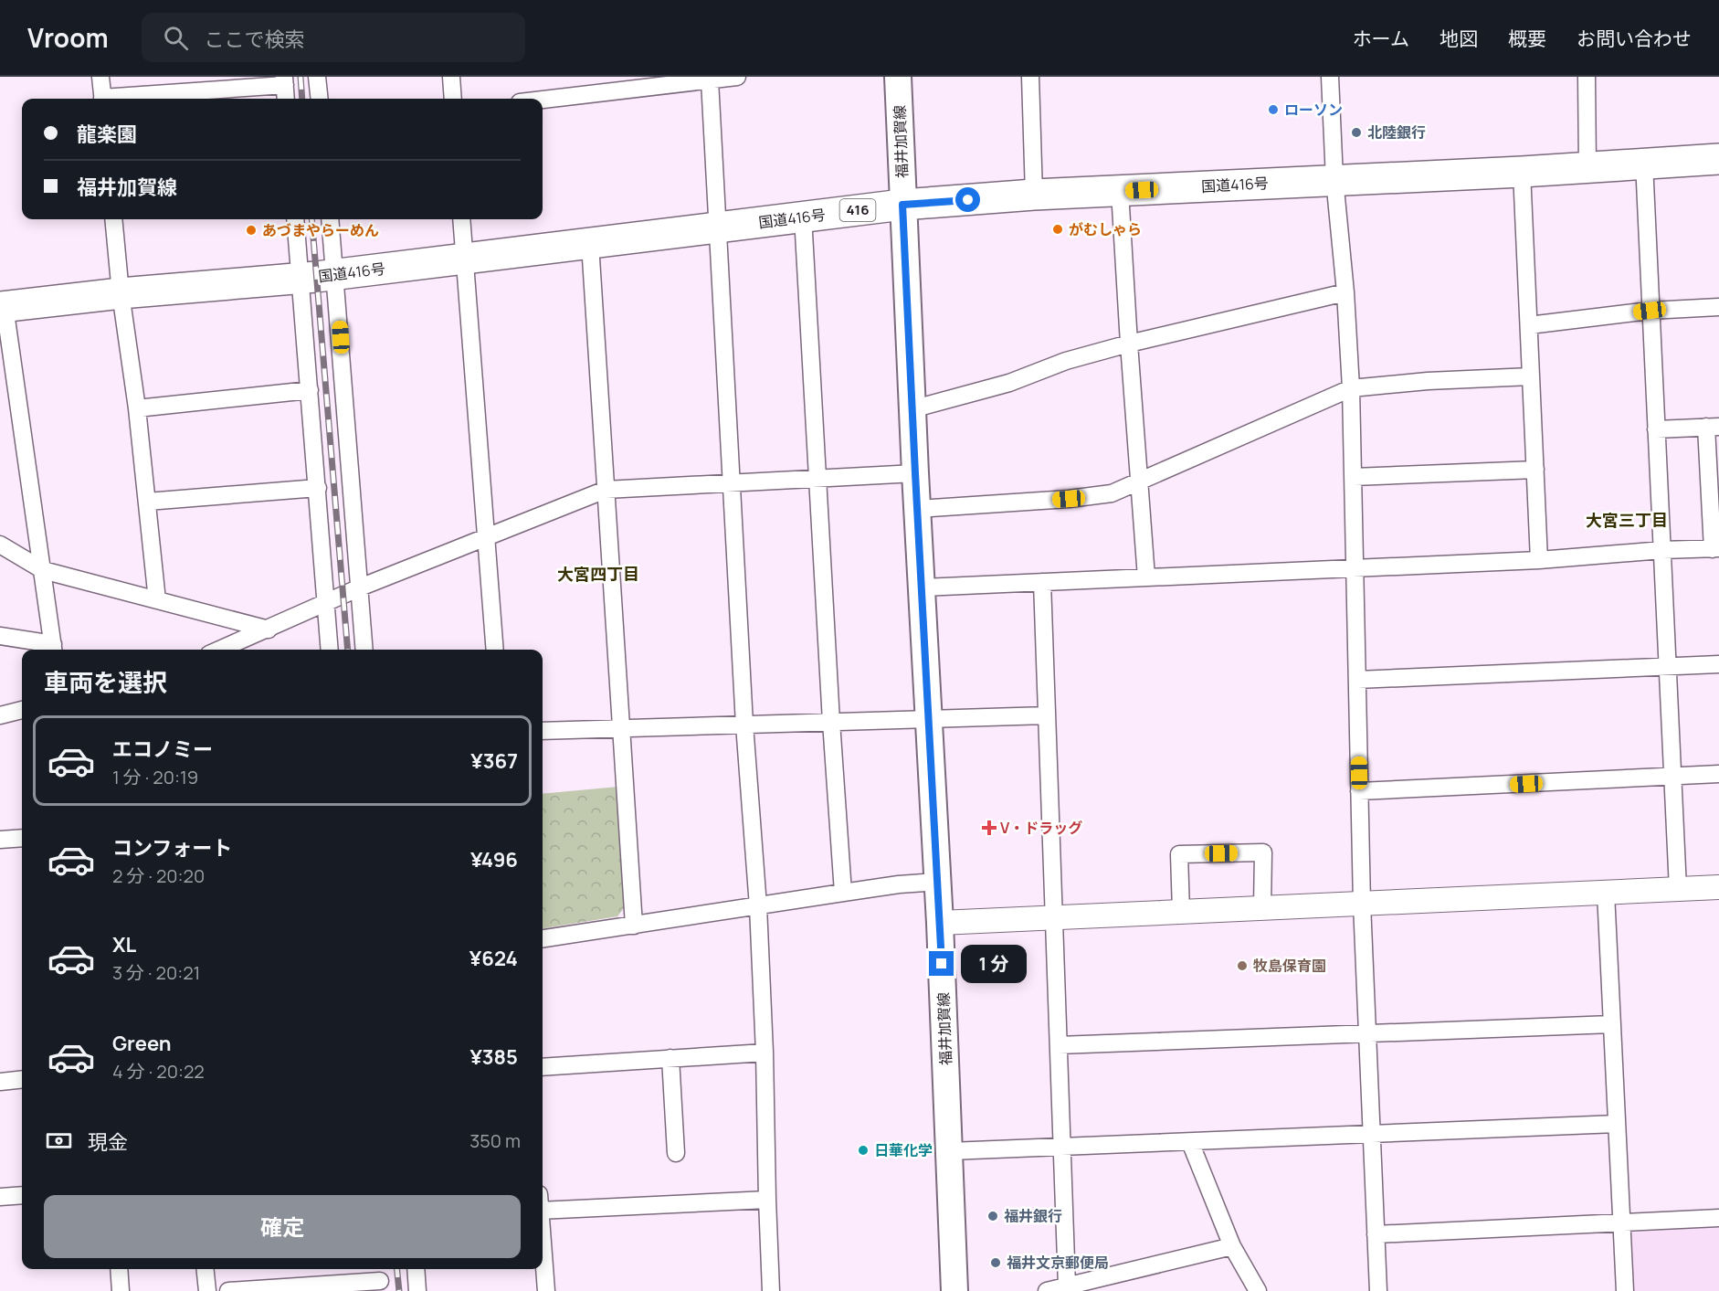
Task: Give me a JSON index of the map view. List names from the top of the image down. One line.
{"streets":{"highway":["国道416号","416"],"main road":["福井加賀線"]},"crossings":[["福井加賀線","国道416号"]],"districts":["大宮三丁目","大宮四丁目"],"places":{"other":["ローソン","北陸銀行","がむしゃら","あづまやらーめん","牧島保育園","日華化学","福井銀行","福井文京郵便局"],"health":["V・ドラッグ"]},"page":{"header":"Vroom","search":"ここで検索","nav":["ホーム","地図","概要","お問い合わせ"],"banner":["龍楽園","福井加賀線"],"heading":"車両を選択","list":[{"name":"エコノミー","note":"1 分 · 20:19","value":"¥367"},{"name":"コンフォート","note":"2 分 · 20:20","value":"¥496"},{"name":"XL","note":"3 分 · 20:21","value":"¥624"},{"name":"Green","note":"4 分 · 20:22","value":"¥385"}],"bubble":"1 分","pay":["現金","350 m"],"buttons":"確定"}}
